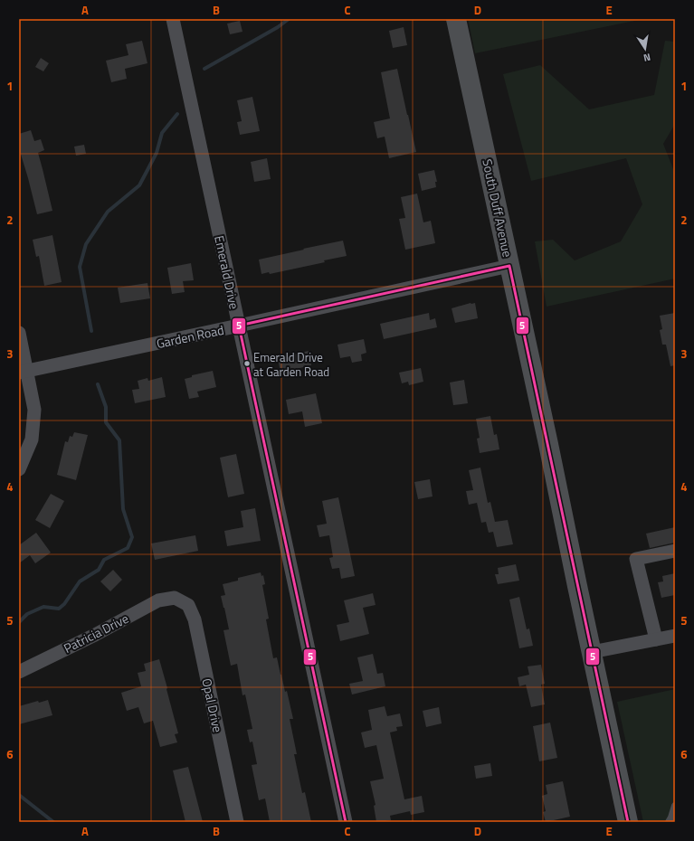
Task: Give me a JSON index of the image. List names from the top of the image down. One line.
{"streets":{"main road":["South Duff Avenue"],"street":["Emerald Drive","Garden Road","Patricia Drive","Opal Drive"]},"crossings":[["South Duff Avenue","Garden Road"],["Emerald Drive","Garden Road"],["Patricia Drive","Opal Drive"]],"places":["Emerald Drive at Garden Road"],"lines":["transit line 5"],"north":"bottom","grid":{"columns":["A","B","C","D","E"],"rows":["1","2","3","4","5","6"]}}
